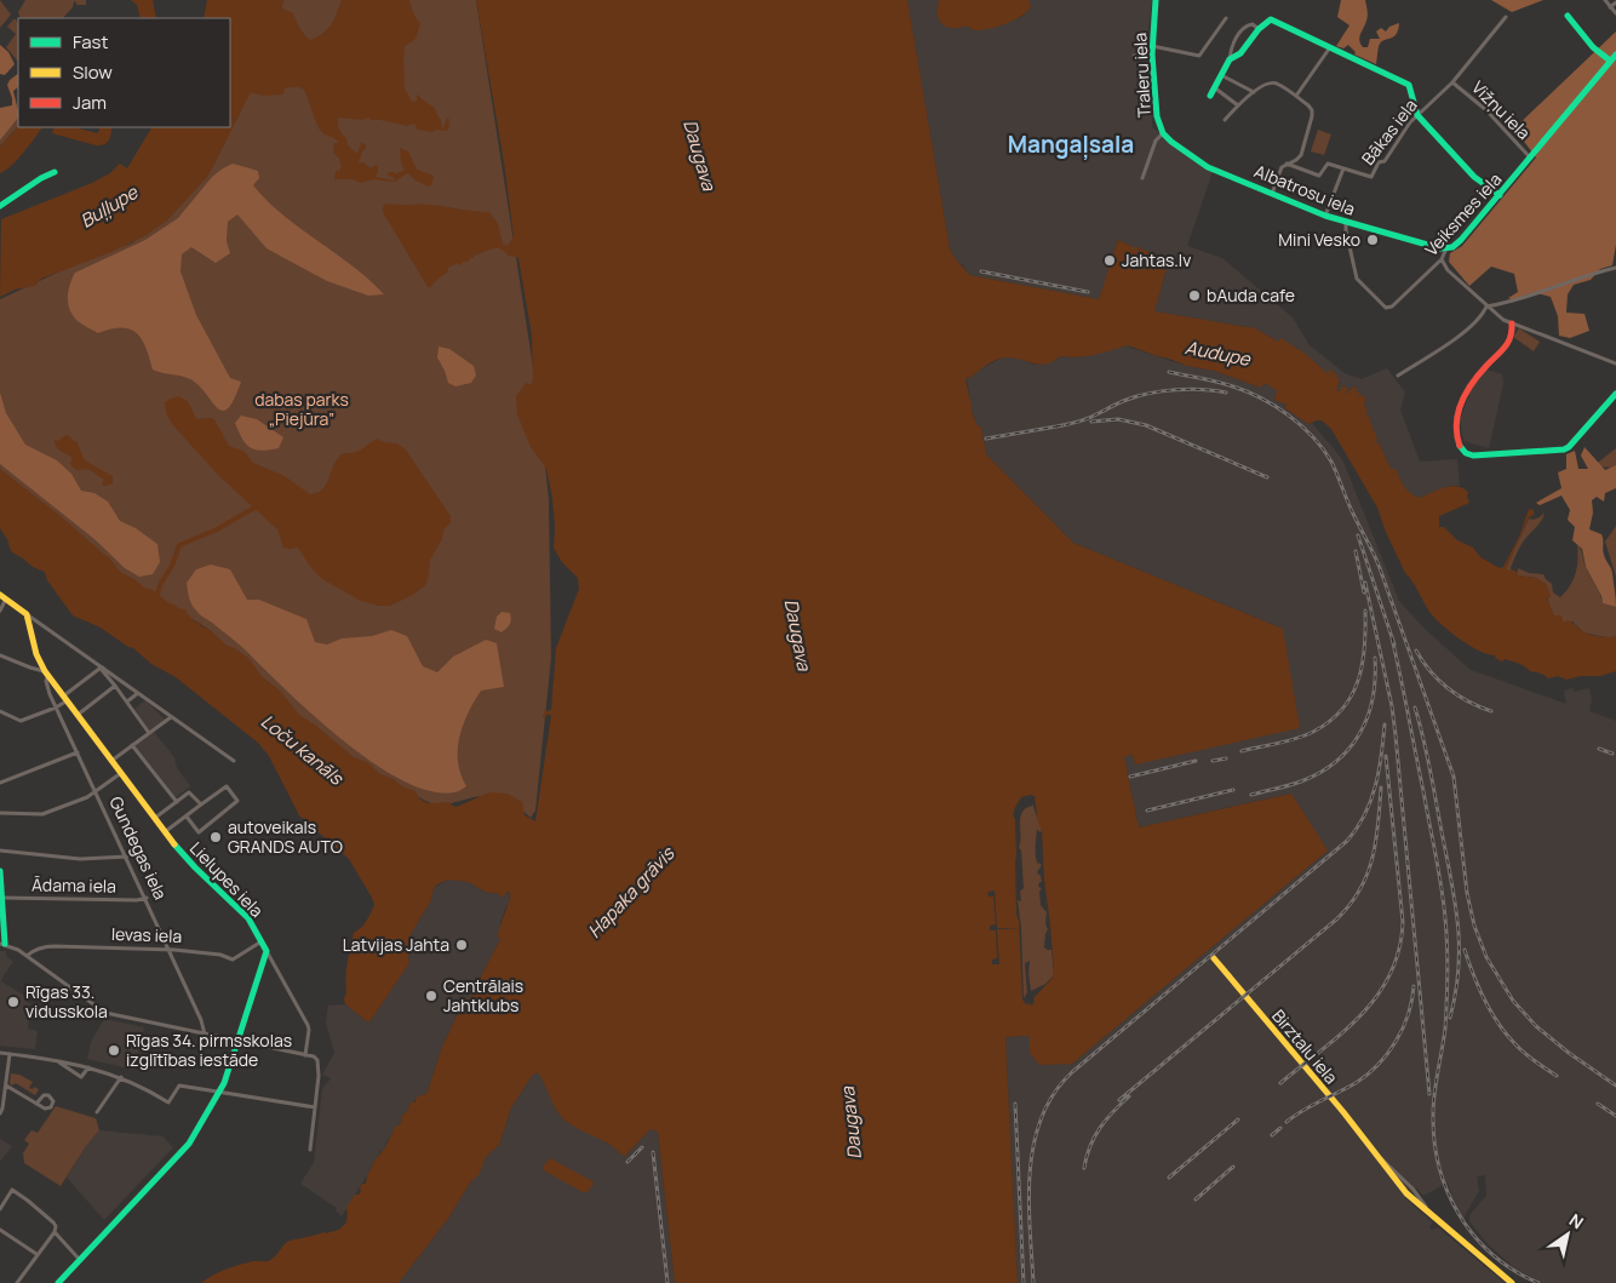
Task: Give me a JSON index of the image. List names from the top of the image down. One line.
{"streets":{"street":["Traleru iela","Vižņu iela","Bākas iela","Albatrosu iela","Veiksmes iela","Gundegas iela","Lielupes iela","Ādama iela","Ievas iela","Birztalu iela"]},"crossings":[["Traleru iela","Albatrosu iela"],["Vižņu iela","Bākas iela"],["Vižņu iela","Veiksmes iela"],["Bākas iela","Albatrosu iela"],["Albatrosu iela","Veiksmes iela"],["Gundegas iela","Lielupes iela"],["Gundegas iela","Ādama iela"],["Gundegas iela","Ievas iela"],["Lielupes iela","Ievas iela"]],"districts":["Mangaļsala"],"water":["Daugava","Buļļupe","Audupe","Loču kanāls","Hapaka grāvis"],"parks":["dabas parks „Piejūra”"],"places":["Mini Vesko","Jahtas.lv","bAuda cafe","autoveikals GRANDS AUTO","Latvijas Jahta","Centrālais Jahtklubs","Rīgas 33. vidusskola","Rīgas 34. pirmsskolas izglītības iestāde"],"legend":["Fast","Slow","Jam"],"north":"top right"}
